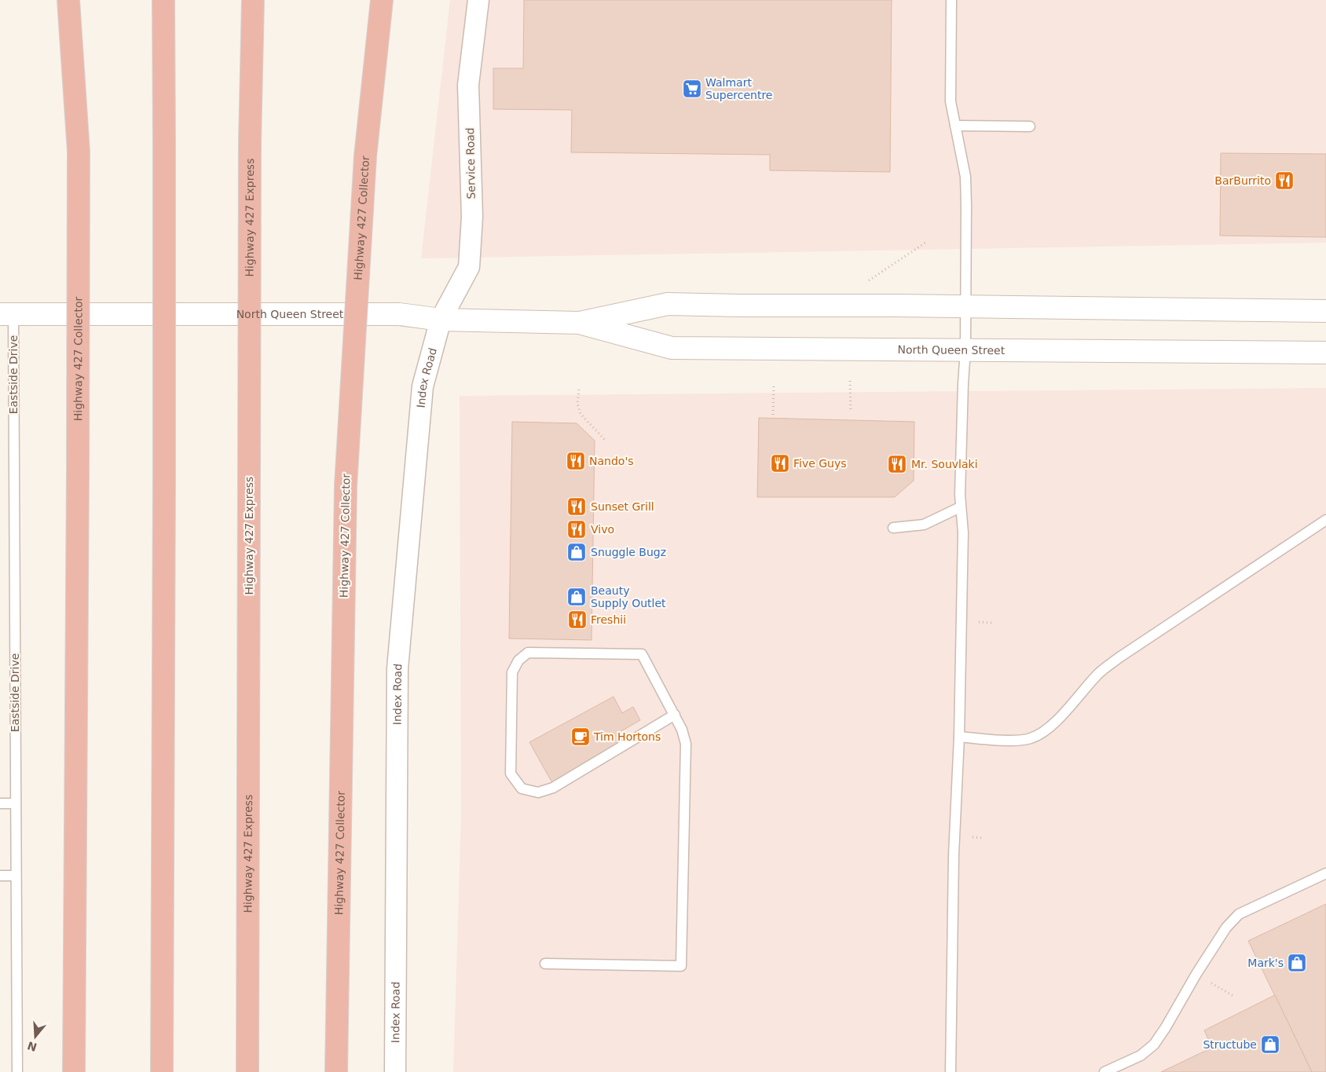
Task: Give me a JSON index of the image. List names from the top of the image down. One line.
{"streets":{"highway":["Highway 427 Express","Highway 427 Collector"],"main road":["North Queen Street"],"street":["Service Road","Index Road"],"lane":["Eastside Drive"]},"crossings":[["Service Road","North Queen Street"],["Service Road","Index Road"],["North Queen Street","Eastside Drive"],["North Queen Street","Index Road"]],"places":{"supermarket":["Walmart Supercentre"],"restaurant":["BarBurrito","Nando's","Five Guys","Mr. Souvlaki","Sunset Grill","Vivo","Freshii"],"shop":["Snuggle Bugz","Beauty Supply Outlet","Mark's","Structube"],"cafe":["Tim Hortons"]},"north":"bottom"}
